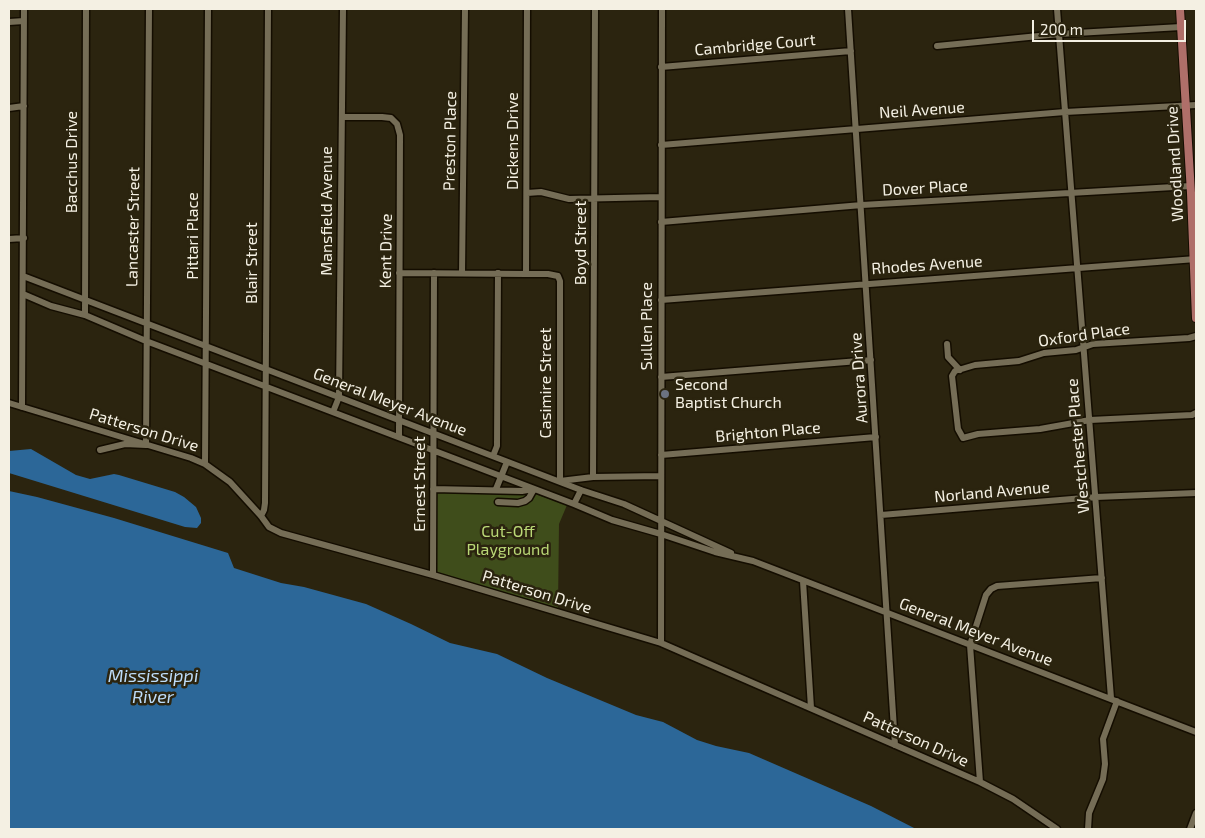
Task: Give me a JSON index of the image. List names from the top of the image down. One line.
{"streets":{"main road":["Woodland Drive"],"street":["Cambridge Court","Neil Avenue","Preston Place","Dickens Drive","Bacchus Drive","Dover Place","Mansfield Avenue","Lancaster Street","Pittari Place","Boyd Street","Kent Drive","Blair Street","Rhodes Avenue","Sullen Place","Oxford Place","Aurora Drive","Casimire Street","General Meyer Avenue","Patterson Drive","Brighton Place","Westchester Place","Ernest Street","Norland Avenue"]},"crossings":[["Cambridge Court","Sullen Place"],["Cambridge Court","Aurora Drive"],["Neil Avenue","Woodland Drive"],["Neil Avenue","Sullen Place"],["Neil Avenue","Aurora Drive"],["Neil Avenue","Westchester Place"],["Dickens Drive","Casimire Street"],["Bacchus Drive","General Meyer Avenue"],["Woodland Drive","Dover Place"],["Woodland Drive","Rhodes Avenue"],["Dover Place","Sullen Place"],["Dover Place","Aurora Drive"],["Dover Place","Westchester Place"],["Mansfield Avenue","Kent Drive"],["Mansfield Avenue","General Meyer Avenue"],["Lancaster Street","General Meyer Avenue"],["Lancaster Street","Patterson Drive"],["Pittari Place","General Meyer Avenue"],["Pittari Place","Patterson Drive"],["Kent Drive","General Meyer Avenue"],["Blair Street","General Meyer Avenue"],["Blair Street","Patterson Drive"],["Rhodes Avenue","Sullen Place"],["Rhodes Avenue","Aurora Drive"],["Rhodes Avenue","Westchester Place"],["Sullen Place","General Meyer Avenue"],["Sullen Place","Patterson Drive"],["Sullen Place","Brighton Place"],["Oxford Place","Westchester Place"],["Aurora Drive","General Meyer Avenue"],["Aurora Drive","Patterson Drive"],["Aurora Drive","Brighton Place"],["Aurora Drive","Norland Avenue"],["Casimire Street","General Meyer Avenue"],["General Meyer Avenue","Westchester Place"],["General Meyer Avenue","Ernest Street"],["Patterson Drive","Ernest Street"],["Westchester Place","Norland Avenue"]],"water":["Mississippi River"],"parks":["Cut-Off Playground"],"places":["Second Baptist Church"],"scale_bar":"200 m"}
